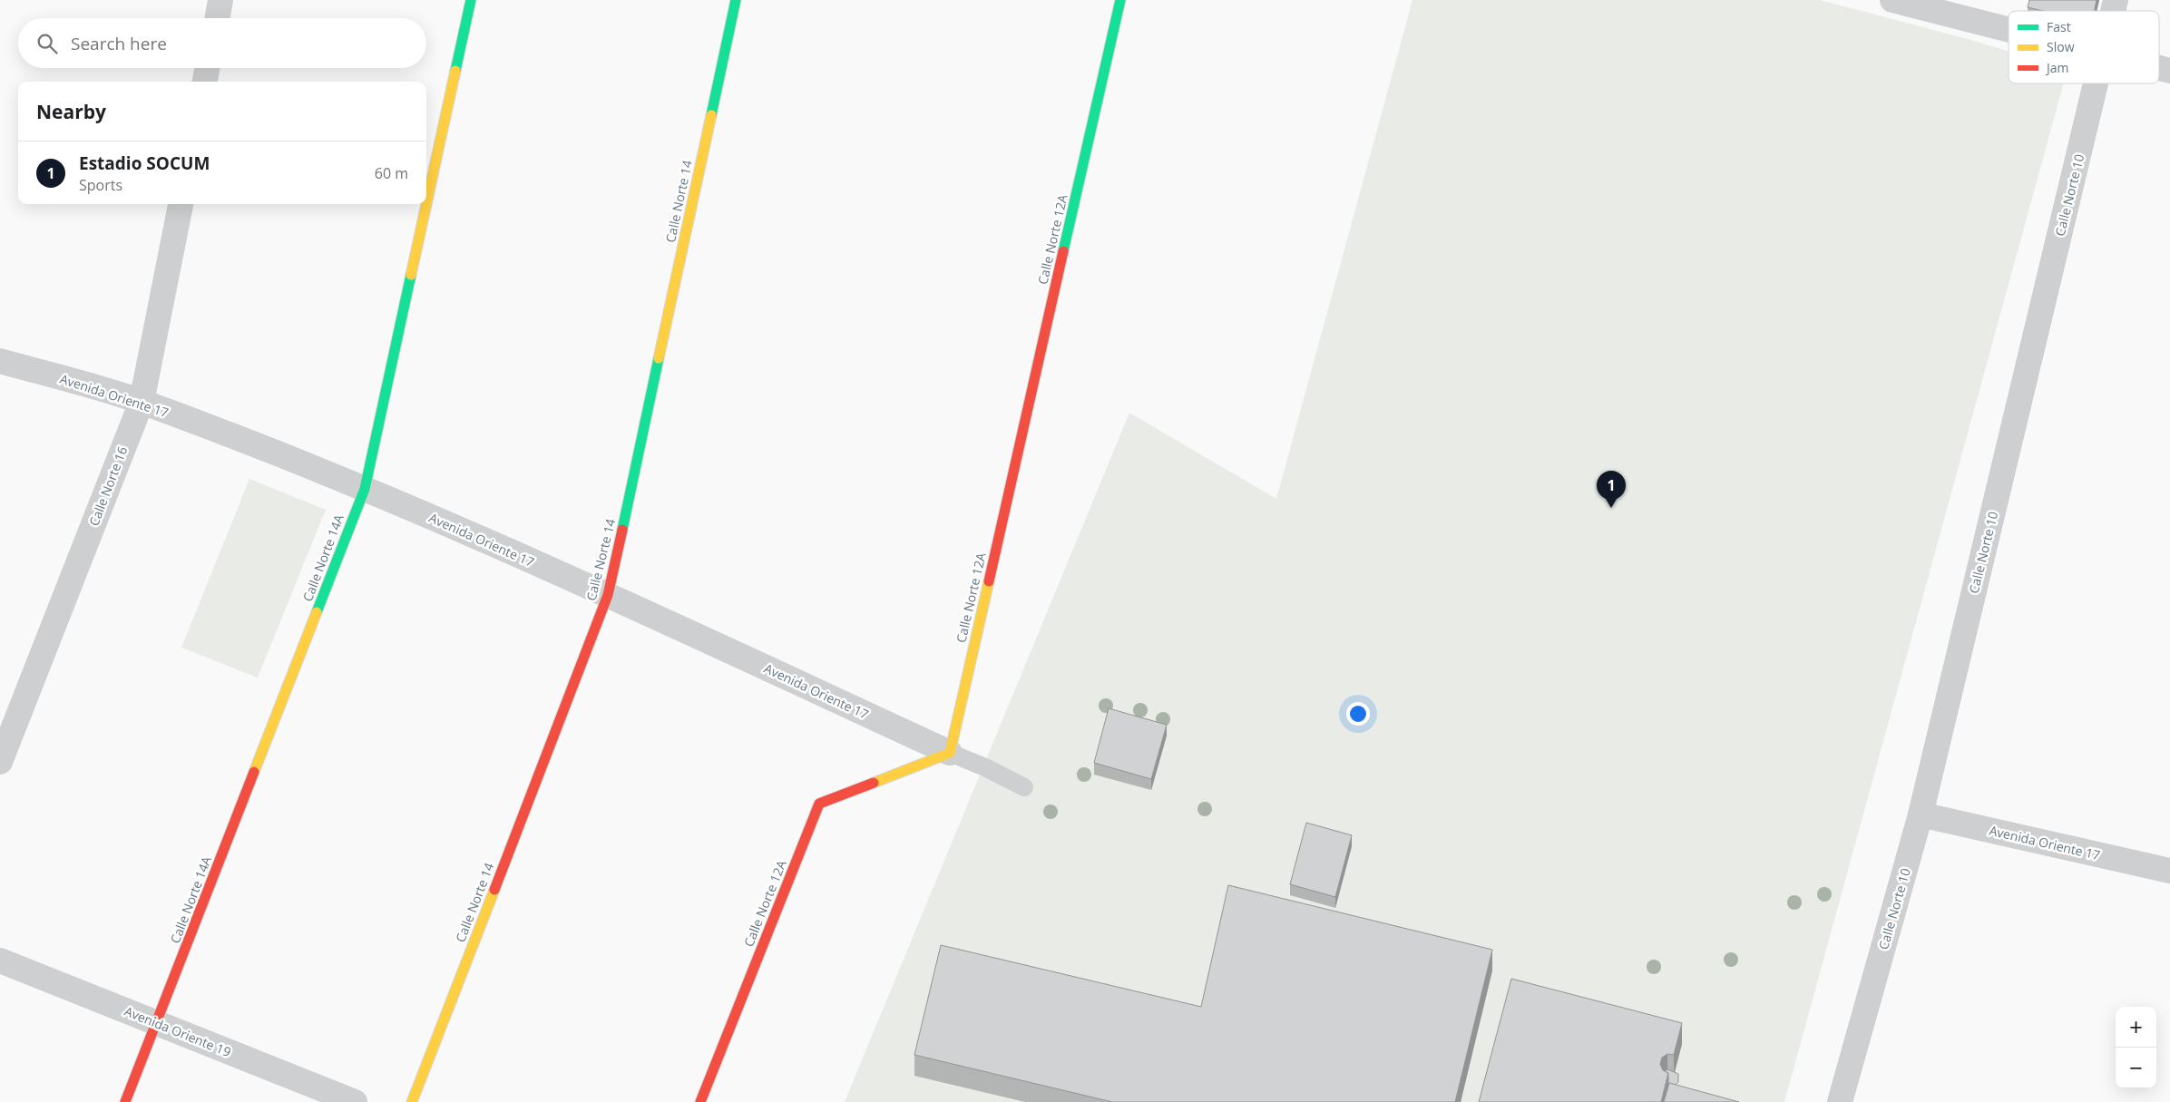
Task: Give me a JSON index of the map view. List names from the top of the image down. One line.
{"streets":{"street":["Calle Norte 10","Calle Norte 14","Calle Norte 12A","Avenida Oriente 17","Calle Norte 16","Calle Norte 14A","Avenida Oriente 19"]},"crossings":[["Calle Norte 10","Avenida Oriente 17"],["Calle Norte 14","Avenida Oriente 17"],["Calle Norte 12A","Avenida Oriente 17"],["Avenida Oriente 17","Calle Norte 16"],["Avenida Oriente 17","Calle Norte 14A"],["Calle Norte 14A","Avenida Oriente 19"]],"legend":["Fast","Slow","Jam"],"page":{"search":"Search here","heading":"Nearby","list":[{"mark":"1","name":"Estadio SOCUM","note":"Sports","value":"60 m"}],"pins":"1","map_buttons":["+","−"]}}
